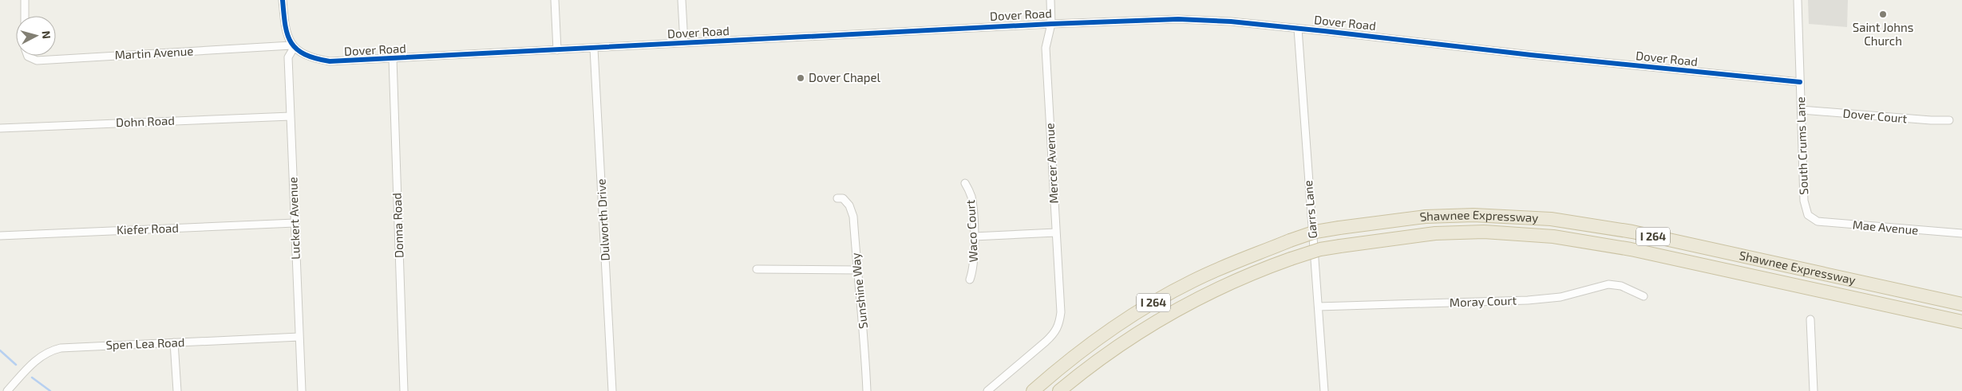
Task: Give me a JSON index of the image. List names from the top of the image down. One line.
{"streets":{"highway":["Shawnee Expressway","I 264"],"street":["Dover Road","Martin Avenue","Dover Court","Dohn Road","South Crums Lane","Mercer Avenue","Garrs Lane","Luckert Avenue","Dulworth Drive","Donna Road","Mae Avenue","Kiefer Road","Waco Court","Sunshine Way","Moray Court","Spen Lea Road"]},"crossings":[["Dover Road","Martin Avenue"],["Dover Road","South Crums Lane"],["Dover Road","Mercer Avenue"],["Dover Road","Garrs Lane"],["Dover Road","Luckert Avenue"],["Dover Road","Dulworth Drive"],["Dover Road","Donna Road"],["Martin Avenue","Luckert Avenue"],["Dover Court","South Crums Lane"],["Dohn Road","Luckert Avenue"],["South Crums Lane","Mae Avenue"],["Garrs Lane","Moray Court"],["Luckert Avenue","Kiefer Road"],["Luckert Avenue","Spen Lea Road"]],"places":["Saint Johns Church","Dover Chapel"],"north":"right"}
